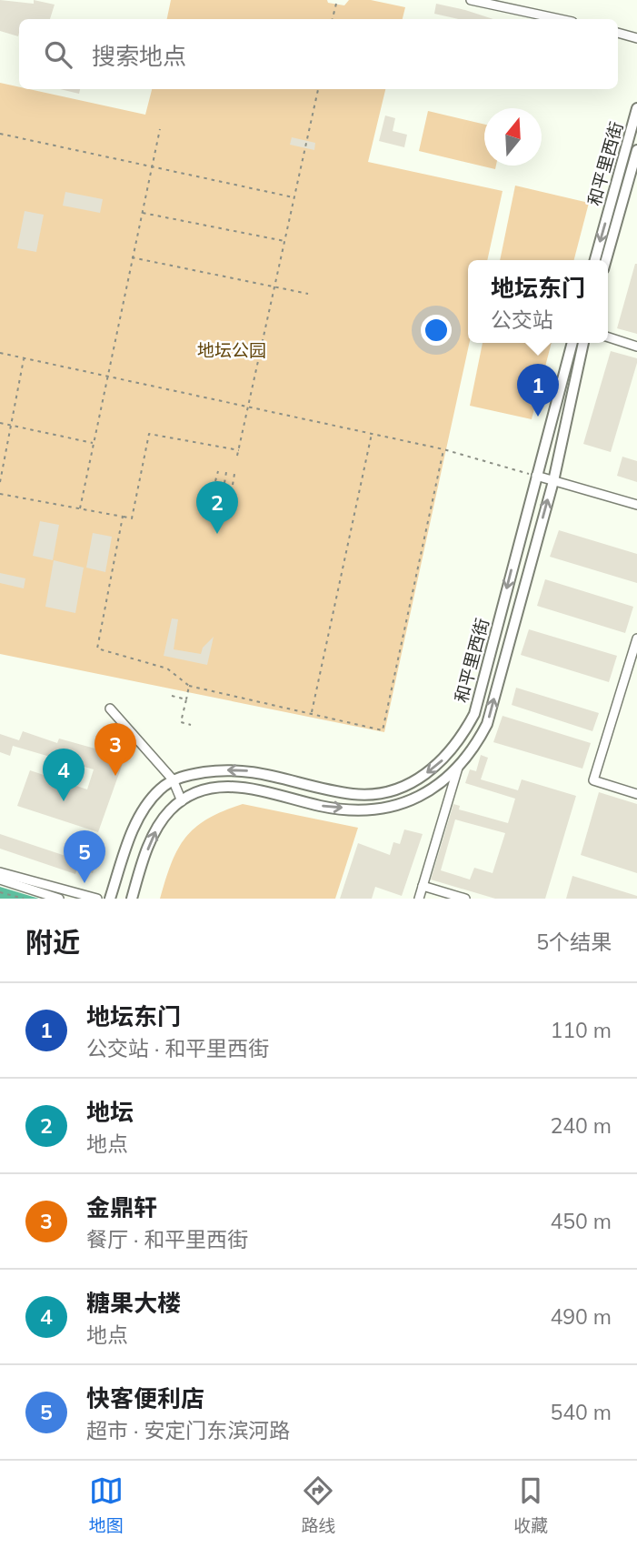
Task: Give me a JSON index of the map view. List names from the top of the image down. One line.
{"streets":{"main road":["和平里西街"]},"parks":["地坛公园"],"north":"top","page":{"search":"搜索地点","popup":["地坛东门","公交站"],"pins":["1","2","3","4","5"],"heading":["附近","5个结果"],"list":[{"mark":"1","name":"地坛东门","note":"公交站 · 和平里西街","value":"110 m"},{"mark":"2","name":"地坛","note":"地点","value":"240 m"},{"mark":"3","name":"金鼎轩","note":"餐厅 · 和平里西街","value":"450 m"},{"mark":"4","name":"糖果大楼","note":"地点","value":"490 m"},{"mark":"5","name":"快客便利店","note":"超市 · 安定门东滨河路","value":"540 m"}],"nav":["地图","路线","收藏"]}}
